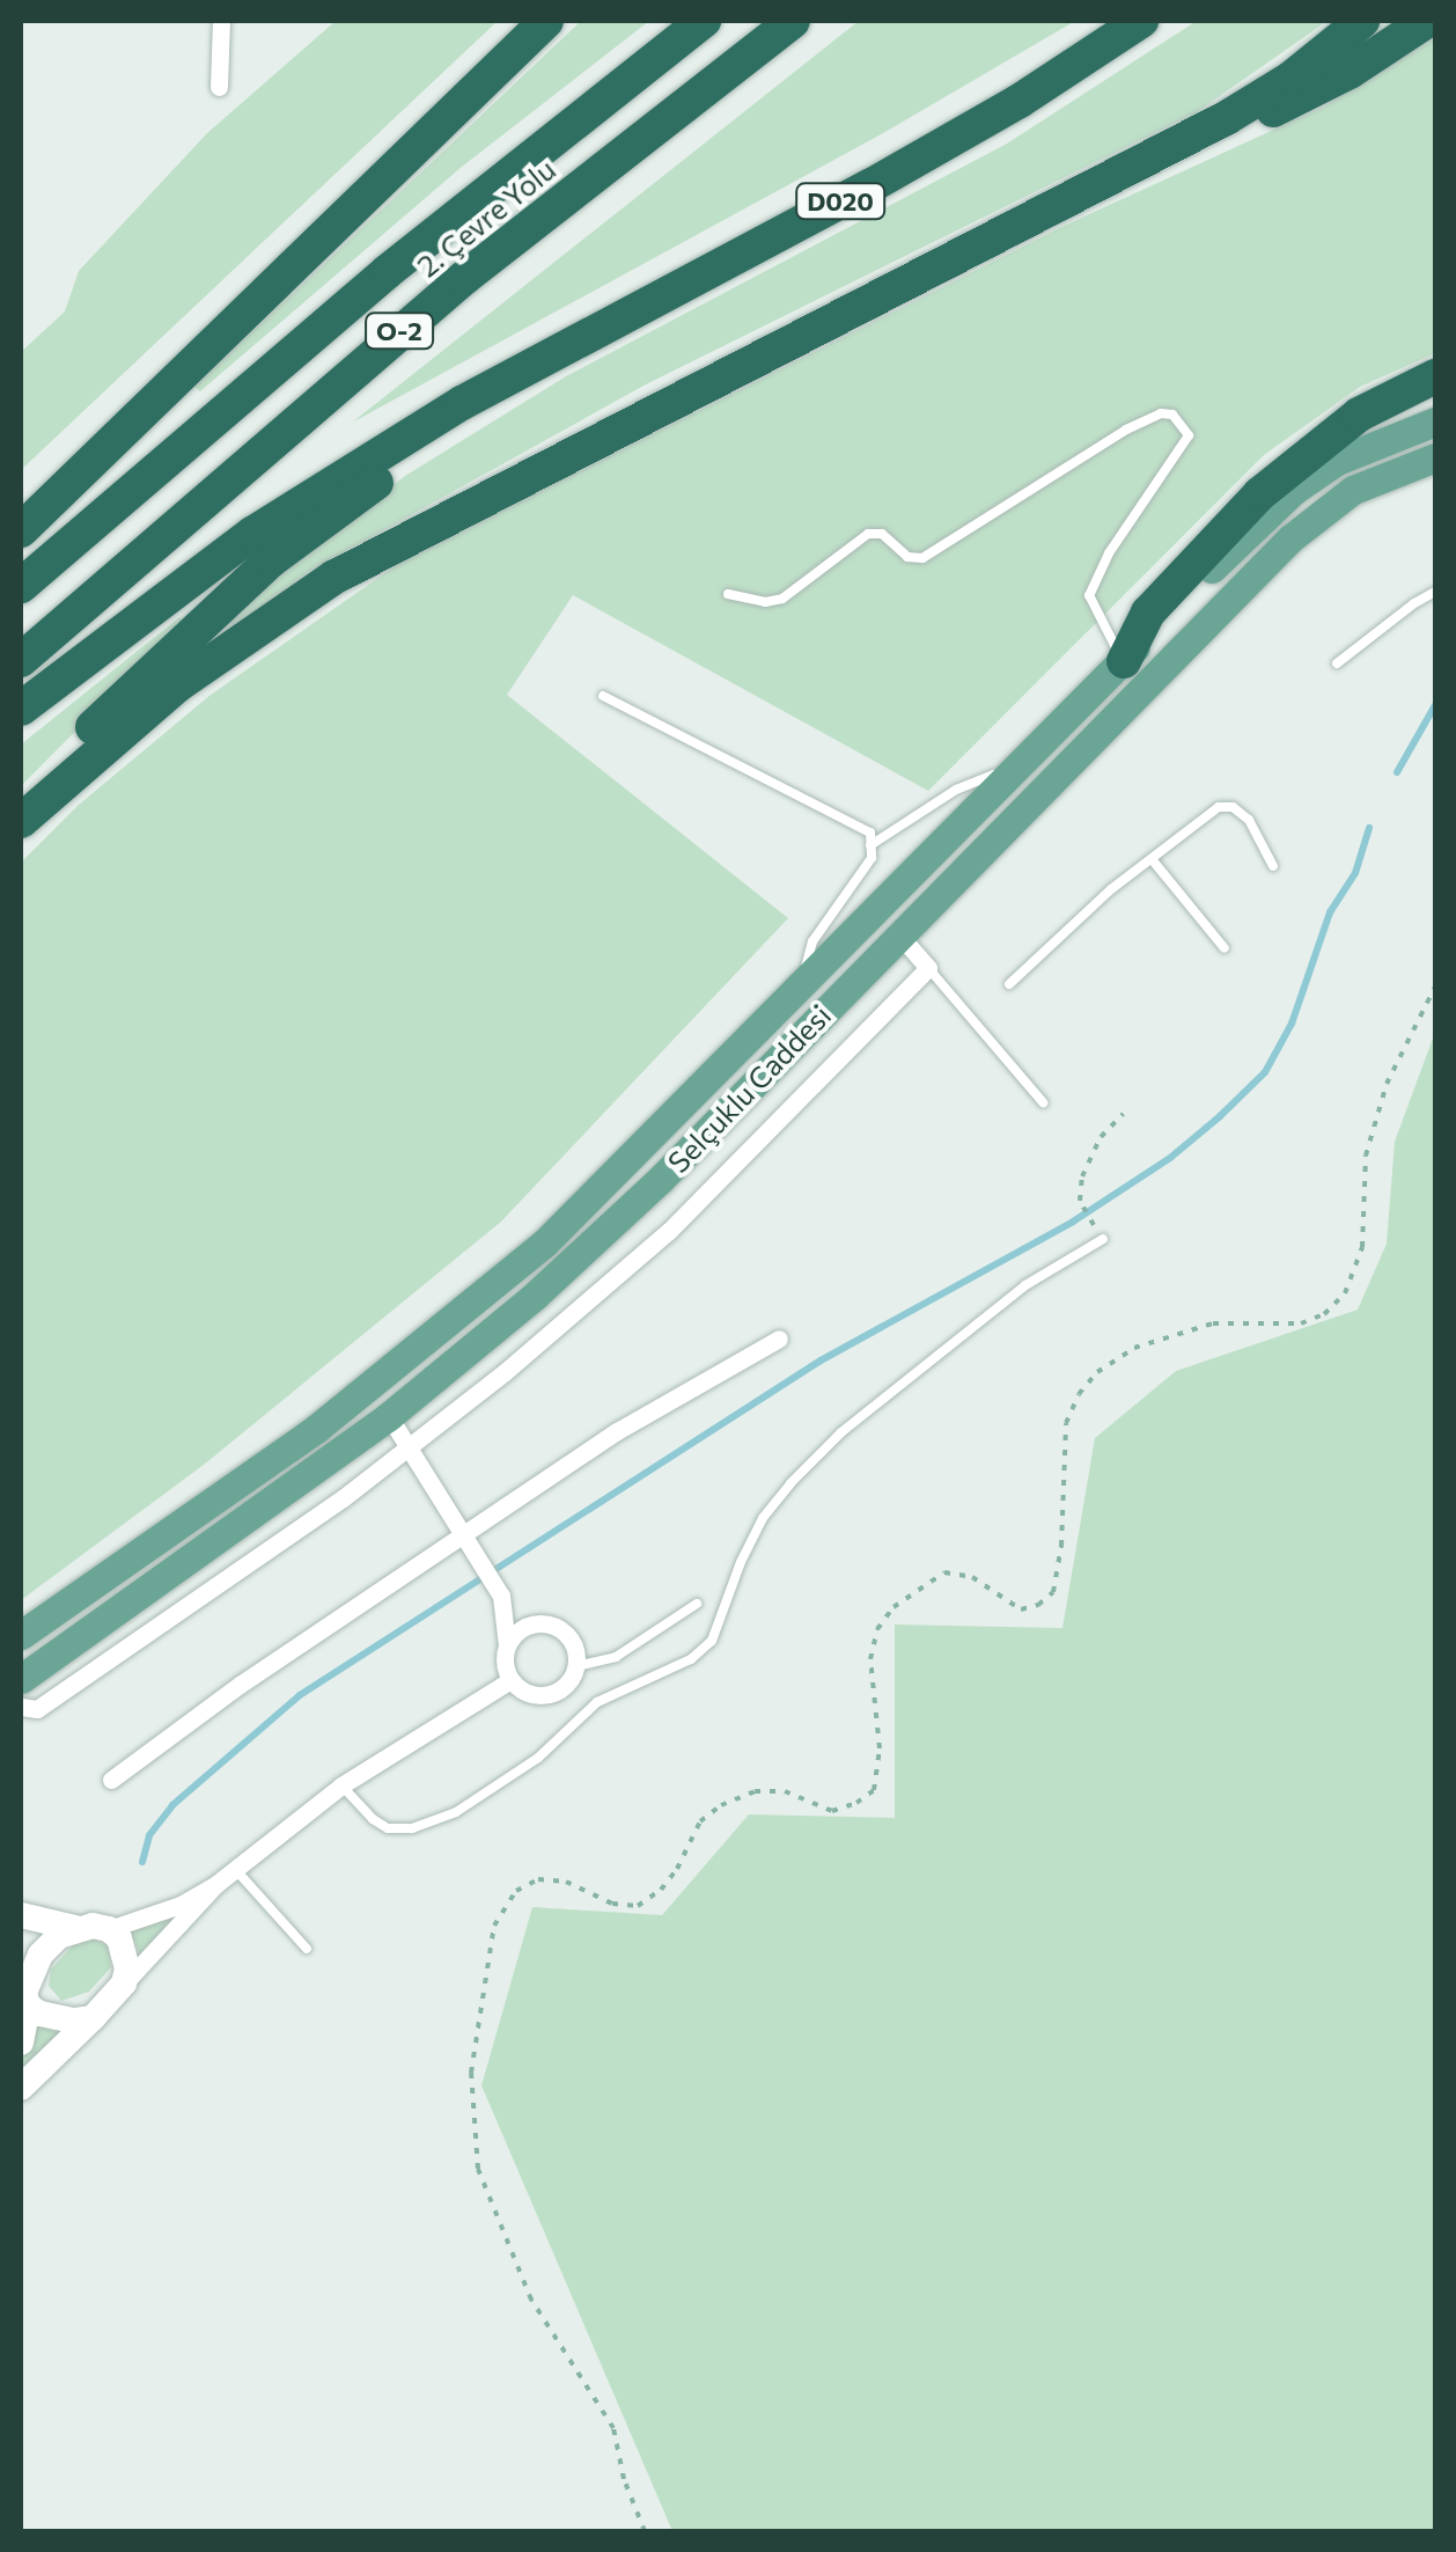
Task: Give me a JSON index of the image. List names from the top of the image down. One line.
{"streets":{"highway":["D020","2. Çevre Yolu","O-2"],"main road":["Selçuklu Caddesi"]}}
